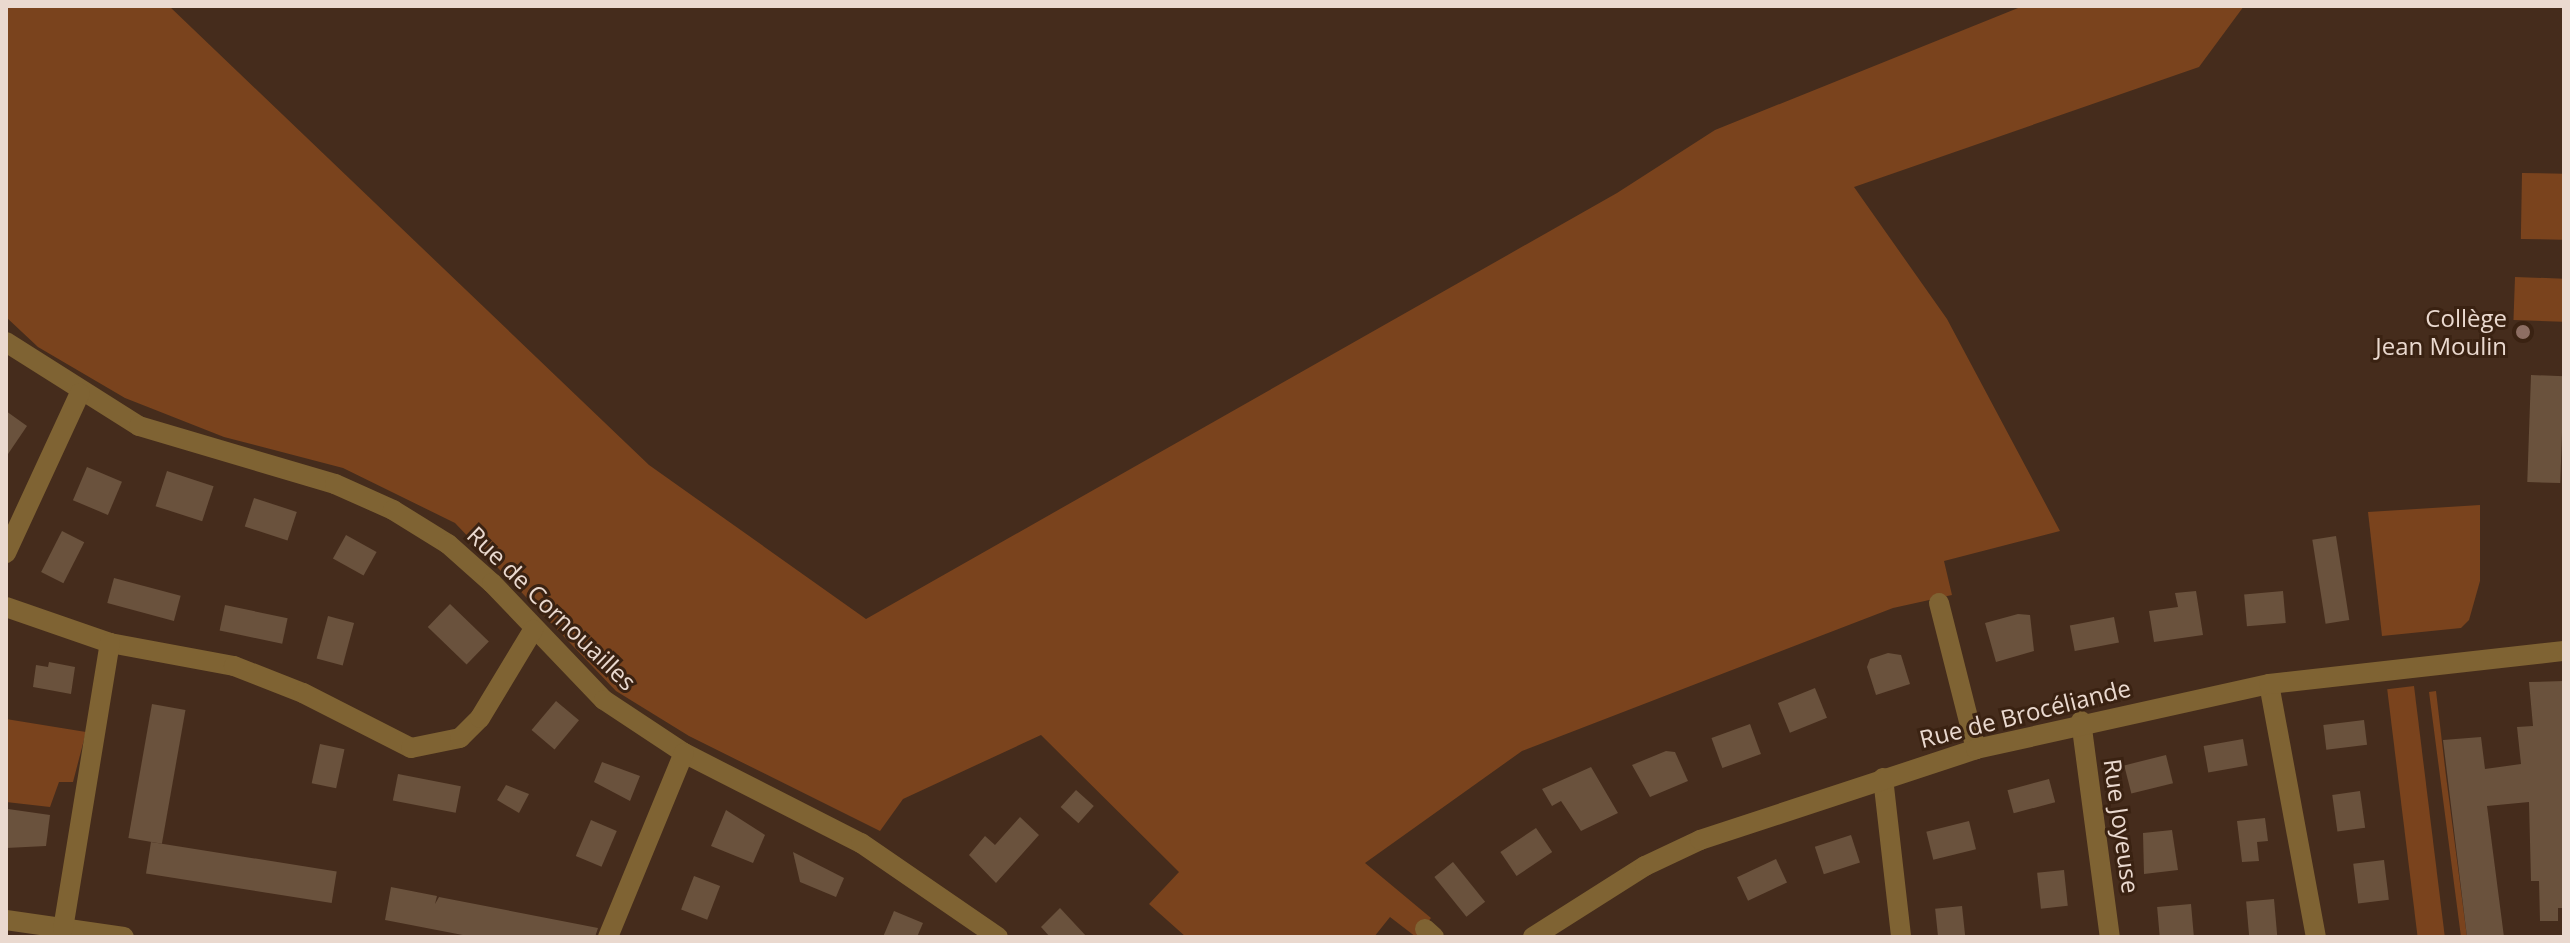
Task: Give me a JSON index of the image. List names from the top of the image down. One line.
{"streets":{"street":["Rue de Cornouailles","Rue de Brocéliande","Rue Joyeuse"]},"crossings":[["Rue de Brocéliande","Rue Joyeuse"]],"places":["Collège Jean Moulin"]}
